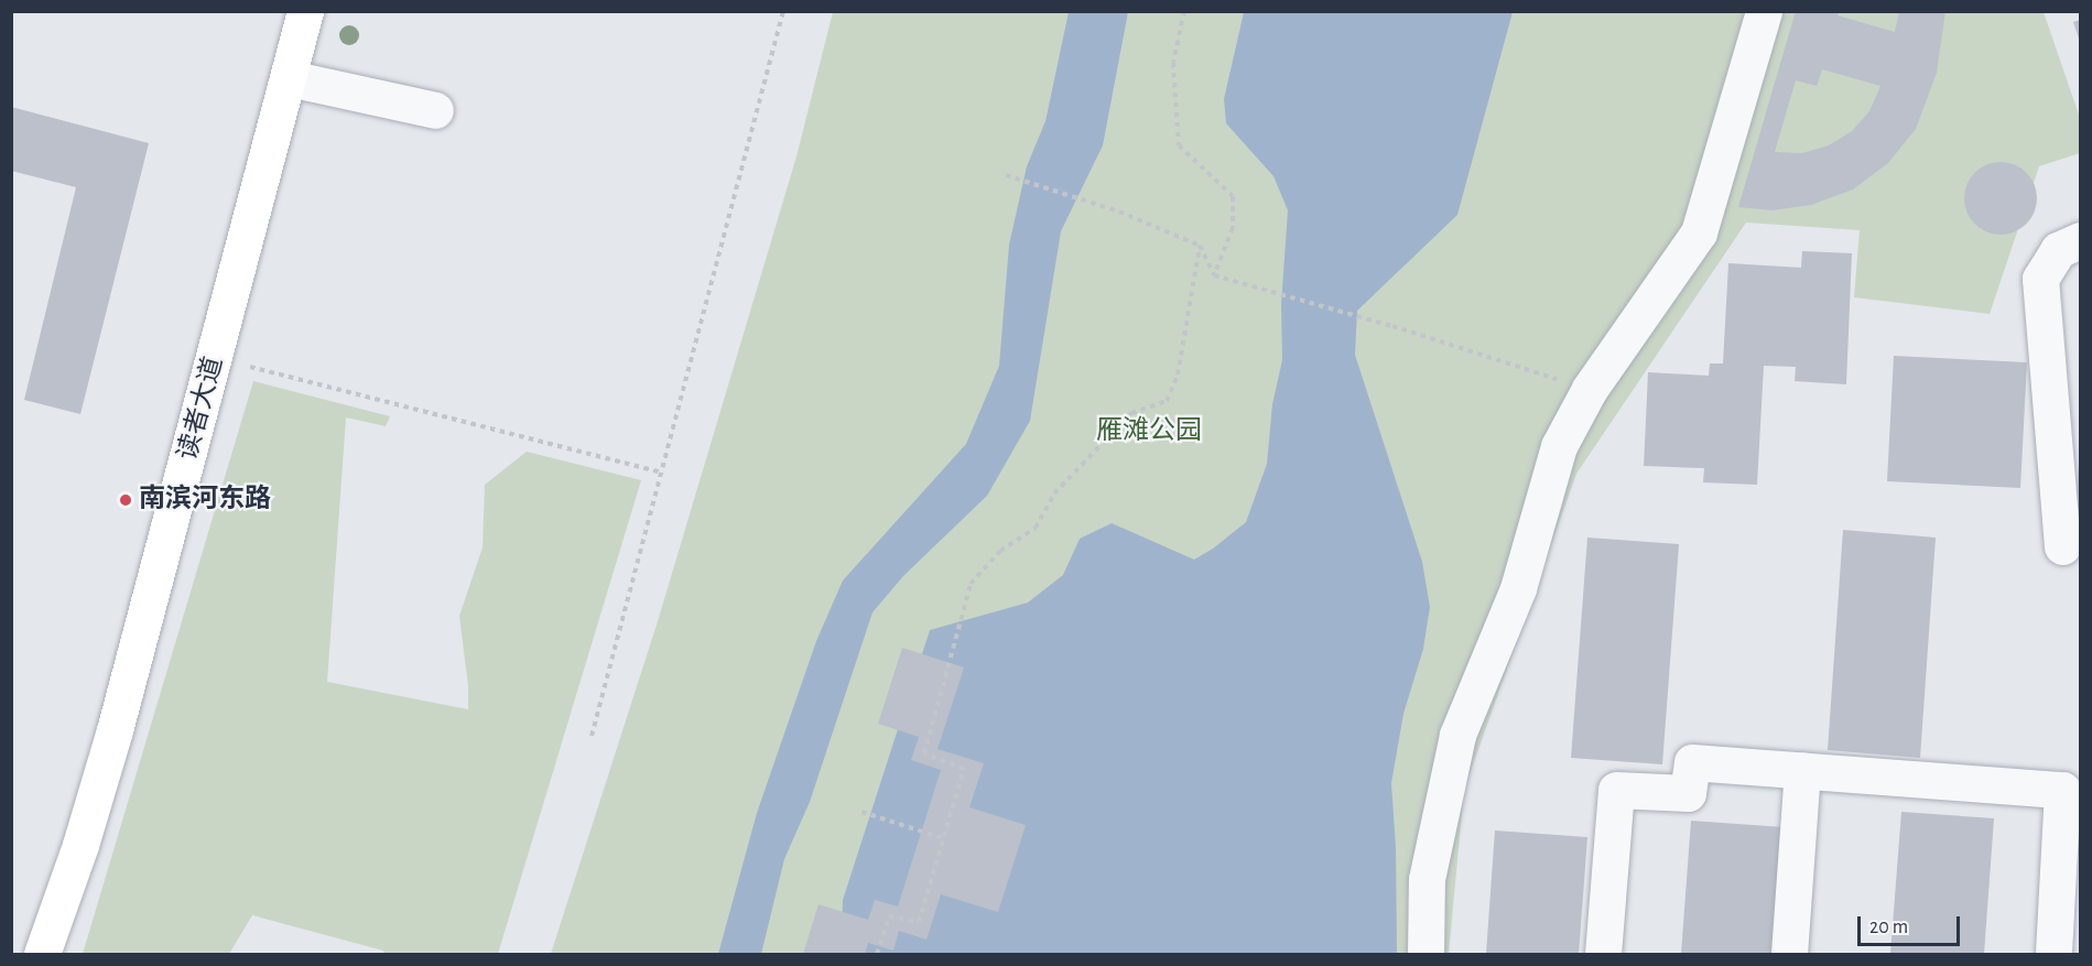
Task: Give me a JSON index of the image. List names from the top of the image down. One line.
{"streets":{"main road":["读者大道"]},"parks":["雁滩公园"],"places":["南滨河东路"],"scale_bar":"20 m"}
